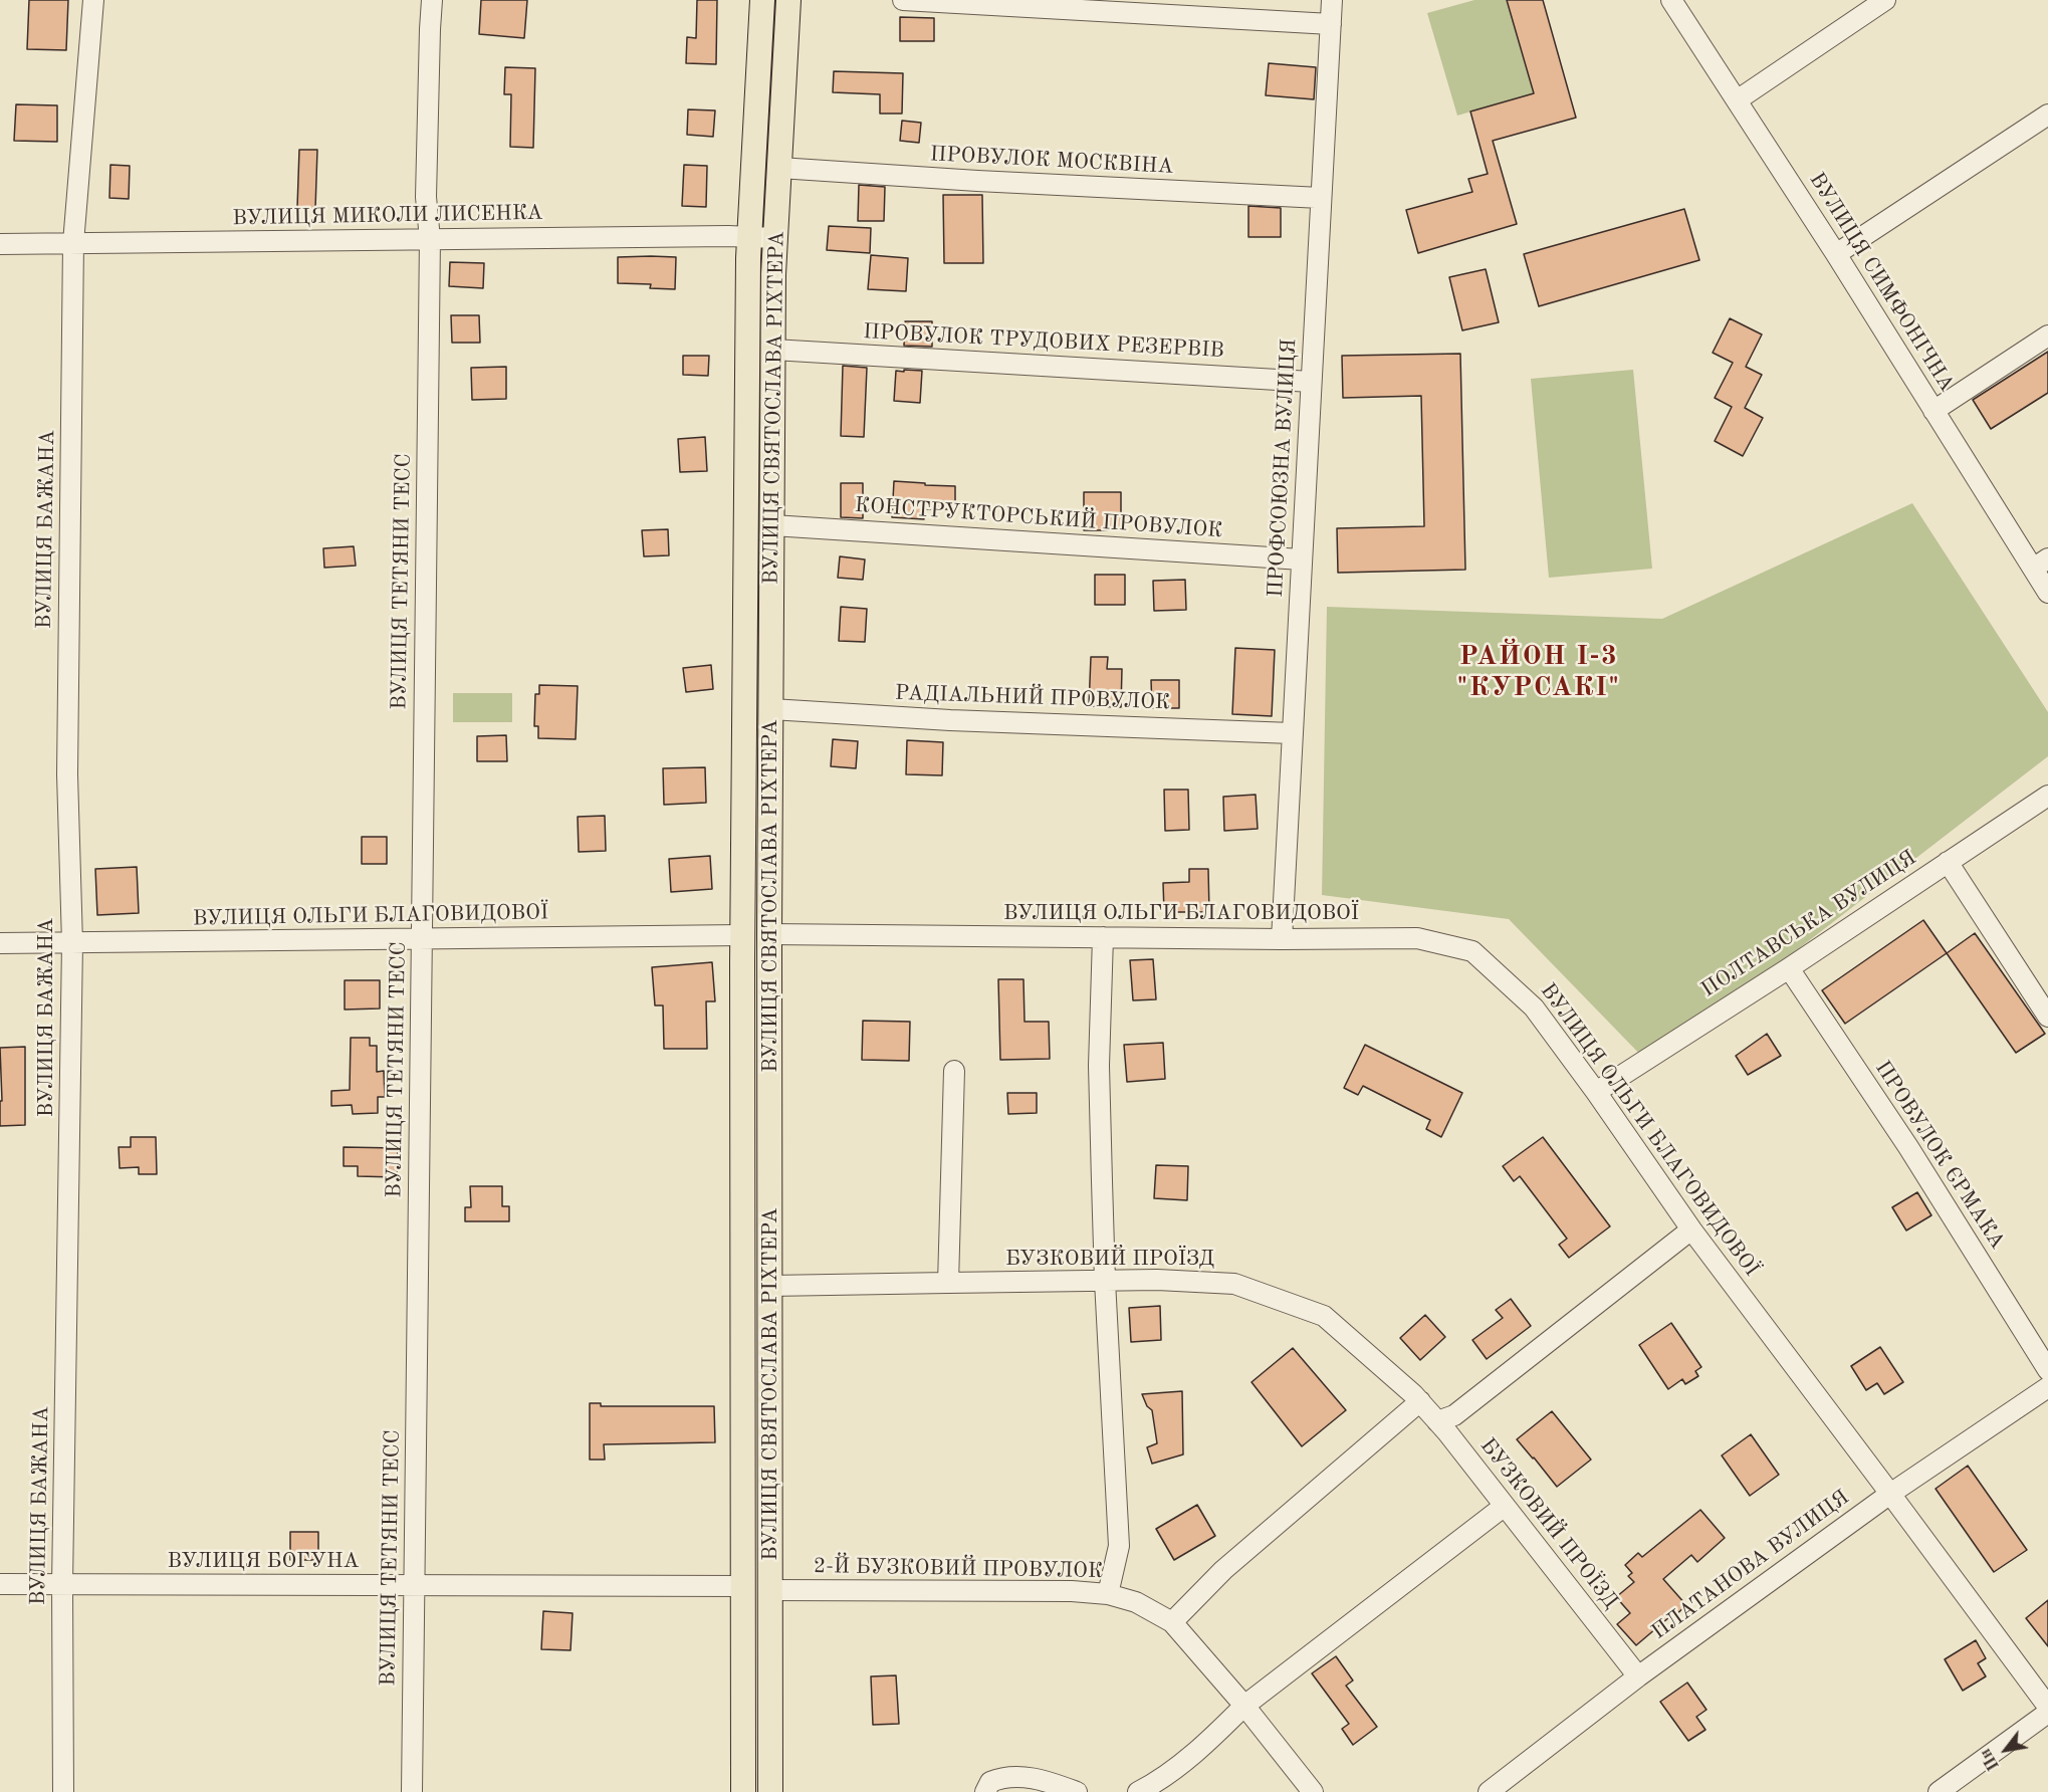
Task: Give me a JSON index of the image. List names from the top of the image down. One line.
{"streets":{"main road":["ВУЛИЦЯ СВЯТОСЛАВА РІХТЕРА"],"street":["ПРОВУЛОК МОСКВІНА","ВУЛИЦЯ МИКОЛИ ЛИСЕНКА","ВУЛИЦЯ СИМФОНІЧНА","ПРОВУЛОК ТРУДОВИХ РЕЗЕРВІВ","ПРОФСОЮЗНА ВУЛИЦЯ","КОНСТРУКТОРСЬКИЙ ПРОВУЛОК","ВУЛИЦЯ БАЖАНА","ВУЛИЦЯ ТЕТЯНИ ТЕСС","РАДІАЛЬНИЙ ПРОВУЛОК","ВУЛИЦЯ ОЛЬГИ БЛАГОВИДОВОЇ","ПОЛТАВСЬКА ВУЛИЦЯ","ПРОВУЛОК ЄРМАКА","БУЗКОВИЙ ПРОЇЗД","ВУЛИЦЯ БОГУНА","ПЛАТАНОВА ВУЛИЦЯ","2-Й БУЗКОВИЙ ПРОВУЛОК"]},"crossings":[["ПРОВУЛОК МОСКВІНА","ВУЛИЦЯ СВЯТОСЛАВА РІХТЕРА"],["ПРОВУЛОК МОСКВІНА","ПРОФСОЮЗНА ВУЛИЦЯ"],["ВУЛИЦЯ МИКОЛИ ЛИСЕНКА","ВУЛИЦЯ СВЯТОСЛАВА РІХТЕРА"],["ВУЛИЦЯ МИКОЛИ ЛИСЕНКА","ВУЛИЦЯ БАЖАНА"],["ВУЛИЦЯ МИКОЛИ ЛИСЕНКА","ВУЛИЦЯ ТЕТЯНИ ТЕСС"],["ПРОВУЛОК ТРУДОВИХ РЕЗЕРВІВ","ВУЛИЦЯ СВЯТОСЛАВА РІХТЕРА"],["ПРОВУЛОК ТРУДОВИХ РЕЗЕРВІВ","ПРОФСОЮЗНА ВУЛИЦЯ"],["ВУЛИЦЯ СВЯТОСЛАВА РІХТЕРА","КОНСТРУКТОРСЬКИЙ ПРОВУЛОК"],["ВУЛИЦЯ СВЯТОСЛАВА РІХТЕРА","РАДІАЛЬНИЙ ПРОВУЛОК"],["ВУЛИЦЯ СВЯТОСЛАВА РІХТЕРА","ВУЛИЦЯ ОЛЬГИ БЛАГОВИДОВОЇ"],["ВУЛИЦЯ СВЯТОСЛАВА РІХТЕРА","БУЗКОВИЙ ПРОЇЗД"],["ВУЛИЦЯ СВЯТОСЛАВА РІХТЕРА","ВУЛИЦЯ БОГУНА"],["ВУЛИЦЯ СВЯТОСЛАВА РІХТЕРА","2-Й БУЗКОВИЙ ПРОВУЛОК"],["ПРОФСОЮЗНА ВУЛИЦЯ","КОНСТРУКТОРСЬКИЙ ПРОВУЛОК"],["ПРОФСОЮЗНА ВУЛИЦЯ","РАДІАЛЬНИЙ ПРОВУЛОК"],["ПРОФСОЮЗНА ВУЛИЦЯ","ВУЛИЦЯ ОЛЬГИ БЛАГОВИДОВОЇ"],["ВУЛИЦЯ БАЖАНА","ВУЛИЦЯ ОЛЬГИ БЛАГОВИДОВОЇ"],["ВУЛИЦЯ БАЖАНА","ВУЛИЦЯ БОГУНА"],["ВУЛИЦЯ ТЕТЯНИ ТЕСС","ВУЛИЦЯ ОЛЬГИ БЛАГОВИДОВОЇ"],["ВУЛИЦЯ ТЕТЯНИ ТЕСС","ВУЛИЦЯ БОГУНА"],["ВУЛИЦЯ ОЛЬГИ БЛАГОВИДОВОЇ","ПОЛТАВСЬКА ВУЛИЦЯ"],["ВУЛИЦЯ ОЛЬГИ БЛАГОВИДОВОЇ","ПЛАТАНОВА ВУЛИЦЯ"],["ПОЛТАВСЬКА ВУЛИЦЯ","ПРОВУЛОК ЄРМАКА"],["БУЗКОВИЙ ПРОЇЗД","ПЛАТАНОВА ВУЛИЦЯ"]],"districts":["РАЙОН І-3 \"КУРСАКІ\""],"north":"bottom left"}
